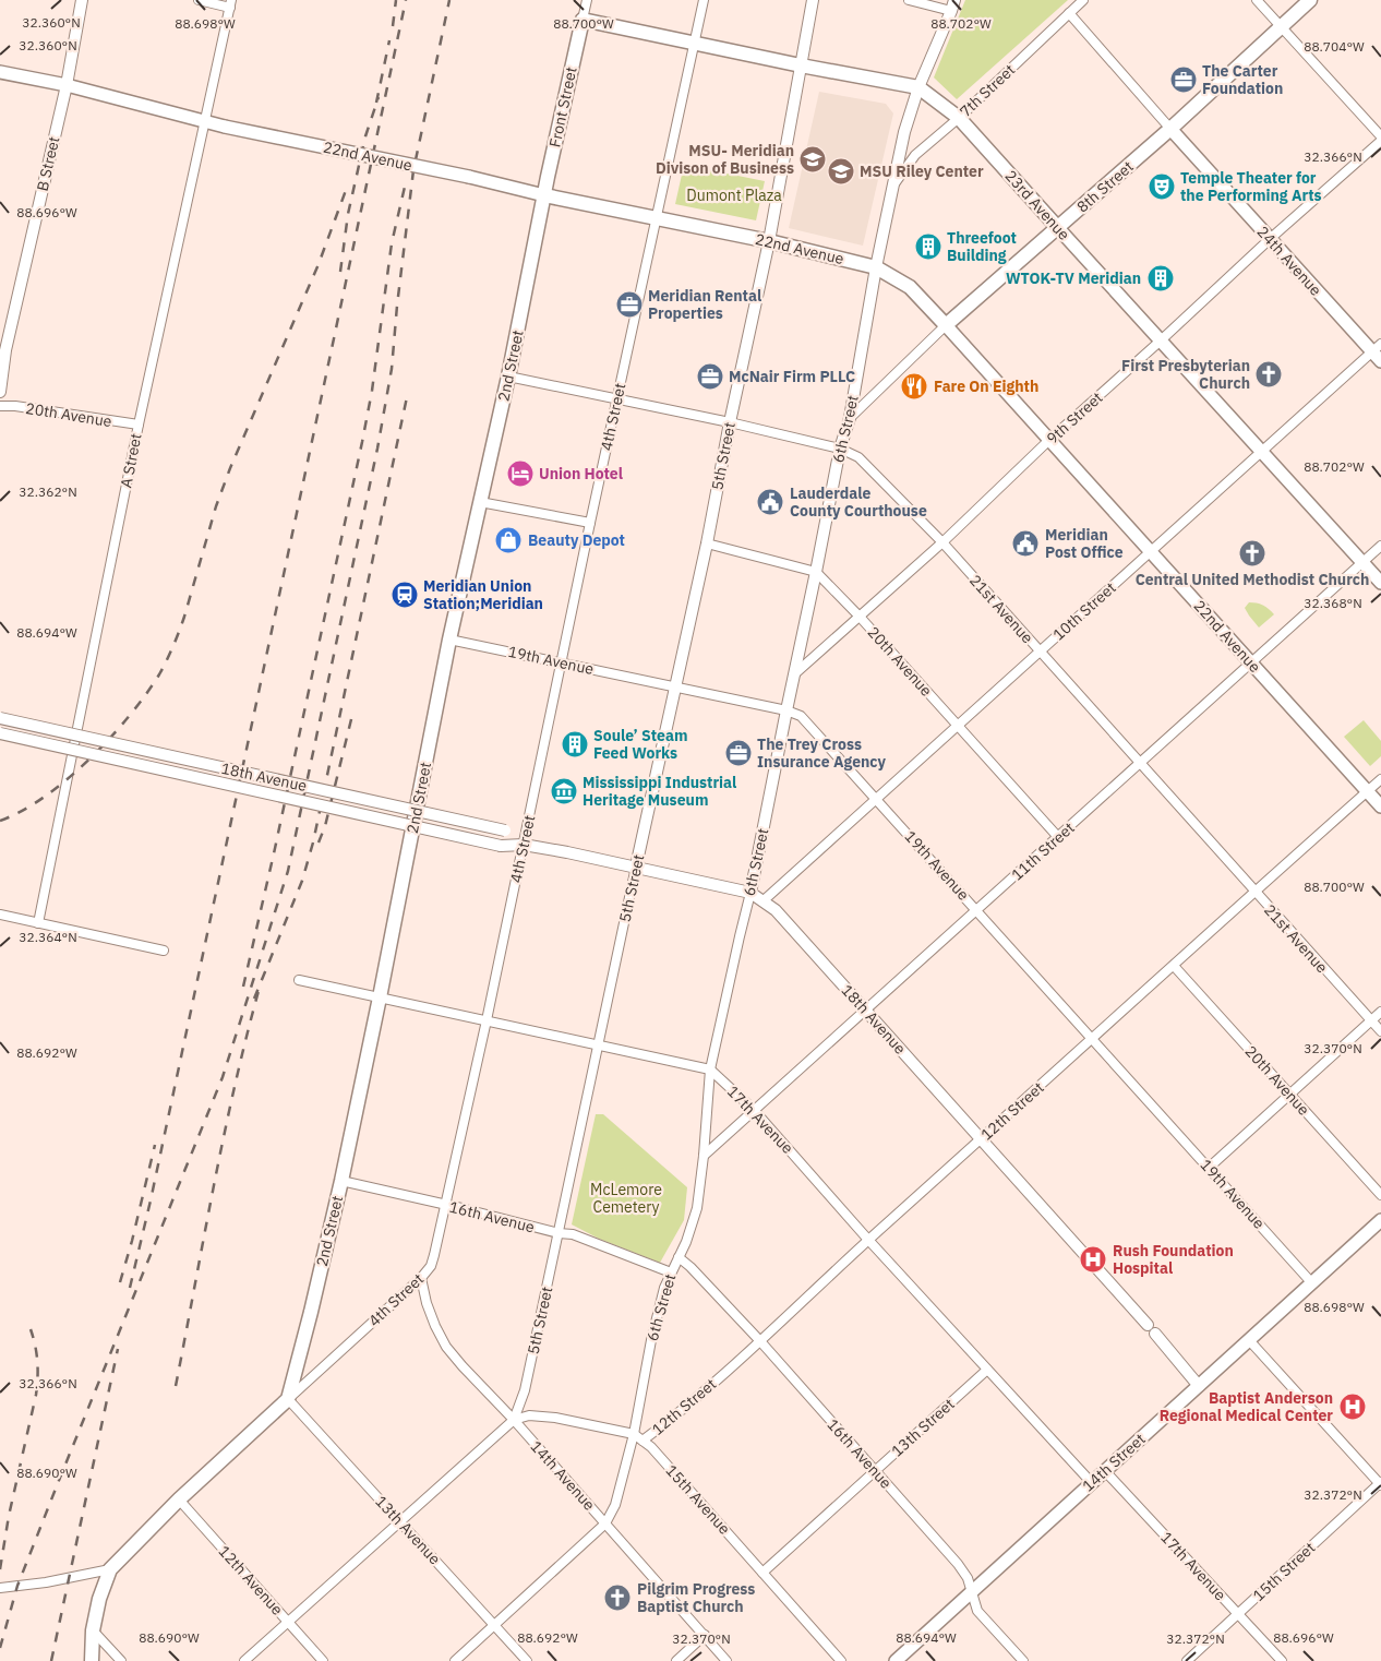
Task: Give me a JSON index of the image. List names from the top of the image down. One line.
{"streets":{"main road":["Front Street","22nd Avenue","8th Street","23rd Avenue","24th Avenue","2nd Street","4th Street","14th Street"],"street":["7th Street","B Street","20th Avenue","9th Street","6th Street","5th Street","A Street","21st Avenue","10th Street","19th Avenue","18th Avenue","11th Street","12th Street","17th Avenue","16th Avenue","13th Street","14th Avenue","15th Avenue","13th Avenue","15th Street","12th Avenue"]},"crossings":[["7th Street","23rd Avenue"],["7th Street","24th Avenue"],["7th Street","6th Street"],["Front Street","22nd Avenue"],["Front Street","23rd Avenue"],["Front Street","2nd Street"],["22nd Avenue","B Street"],["22nd Avenue","8th Street"],["22nd Avenue","2nd Street"],["22nd Avenue","4th Street"],["22nd Avenue","9th Street"],["22nd Avenue","6th Street"],["22nd Avenue","5th Street"],["22nd Avenue","A Street"],["22nd Avenue","10th Street"],["22nd Avenue","11th Street"],["22nd Avenue","12th Street"],["8th Street","23rd Avenue"],["8th Street","24th Avenue"],["8th Street","6th Street"],["23rd Avenue","4th Street"],["23rd Avenue","9th Street"],["23rd Avenue","6th Street"],["23rd Avenue","5th Street"],["23rd Avenue","10th Street"],["23rd Avenue","11th Street"],["24th Avenue","9th Street"],["24th Avenue","10th Street"],["2nd Street","4th Street"],["2nd Street","21st Avenue"],["2nd Street","19th Avenue"],["2nd Street","16th Avenue"],["2nd Street","13th Avenue"],["20th Avenue","9th Street"],["20th Avenue","6th Street"],["20th Avenue","A Street"],["20th Avenue","10th Street"],["20th Avenue","11th Street"],["20th Avenue","12th Street"],["4th Street","21st Avenue"],["4th Street","19th Avenue"],["4th Street","18th Avenue"],["4th Street","16th Avenue"],["4th Street","14th Avenue"],["4th Street","13th Avenue"],["4th Street","12th Avenue"],["9th Street","6th Street"],["9th Street","21st Avenue"],["6th Street","21st Avenue"],["6th Street","19th Avenue"],["6th Street","18th Avenue"],["6th Street","11th Street"],["6th Street","17th Avenue"],["6th Street","16th Avenue"],["6th Street","14th Avenue"],["6th Street","15th Avenue"],["6th Street","13th Avenue"],["5th Street","21st Avenue"],["5th Street","19th Avenue"],["5th Street","18th Avenue"],["5th Street","16th Avenue"],["5th Street","14th Avenue"],["5th Street","15th Avenue"],["5th Street","13th Avenue"],["5th Street","12th Avenue"],["21st Avenue","10th Street"],["21st Avenue","11th Street"],["21st Avenue","12th Street"],["10th Street","19th Avenue"],["10th Street","18th Avenue"],["19th Avenue","11th Street"],["19th Avenue","12th Street"],["19th Avenue","14th Street"],["18th Avenue","11th Street"],["18th Avenue","12th Street"],["18th Avenue","14th Street"],["11th Street","17th Avenue"],["12th Street","17th Avenue"],["12th Street","16th Avenue"],["12th Street","15th Avenue"],["17th Avenue","13th Street"],["17th Avenue","14th Street"],["17th Avenue","15th Street"],["16th Avenue","13th Street"],["16th Avenue","14th Street"],["13th Street","15th Avenue"],["14th Avenue","15th Avenue"]],"parks":["Dumont Plaza","McLemore Cemetery"],"places":{"office":["The Carter Foundation","Meridian Rental Properties","McNair Firm PLLC","The Trey Cross Insurance Agency"],"school or university":["MSU- Meridian Divison of Business","MSU Riley Center"],"theatre":["Temple Theater for the Performing Arts"],"building":["Threefoot Building","WTOK-TV Meridian","Soule’ Steam Feed Works"],"church":["First Presbyterian Church","Central United Methodist Church","Pilgrim Progress Baptist Church"],"restaurant":["Fare On Eighth"],"hotel":["Union Hotel"],"public building":["Lauderdale County Courthouse","Meridian Post Office"],"shop":["Beauty Depot"],"station":["Meridian Union Station;Meridian"],"museum":["Mississippi Industrial Heritage Museum"],"hospital":["Rush Foundation Hospital","Baptist Anderson Regional Medical Center"]},"coordinates":["32.360°N","88.698°W","88.700°W","88.702°W","88.704°W","32.366°N","88.696°W","32.362°N","32.368°N","88.694°W","32.364°N","32.370°N","88.692°W","88.690°W","32.372°N"]}
